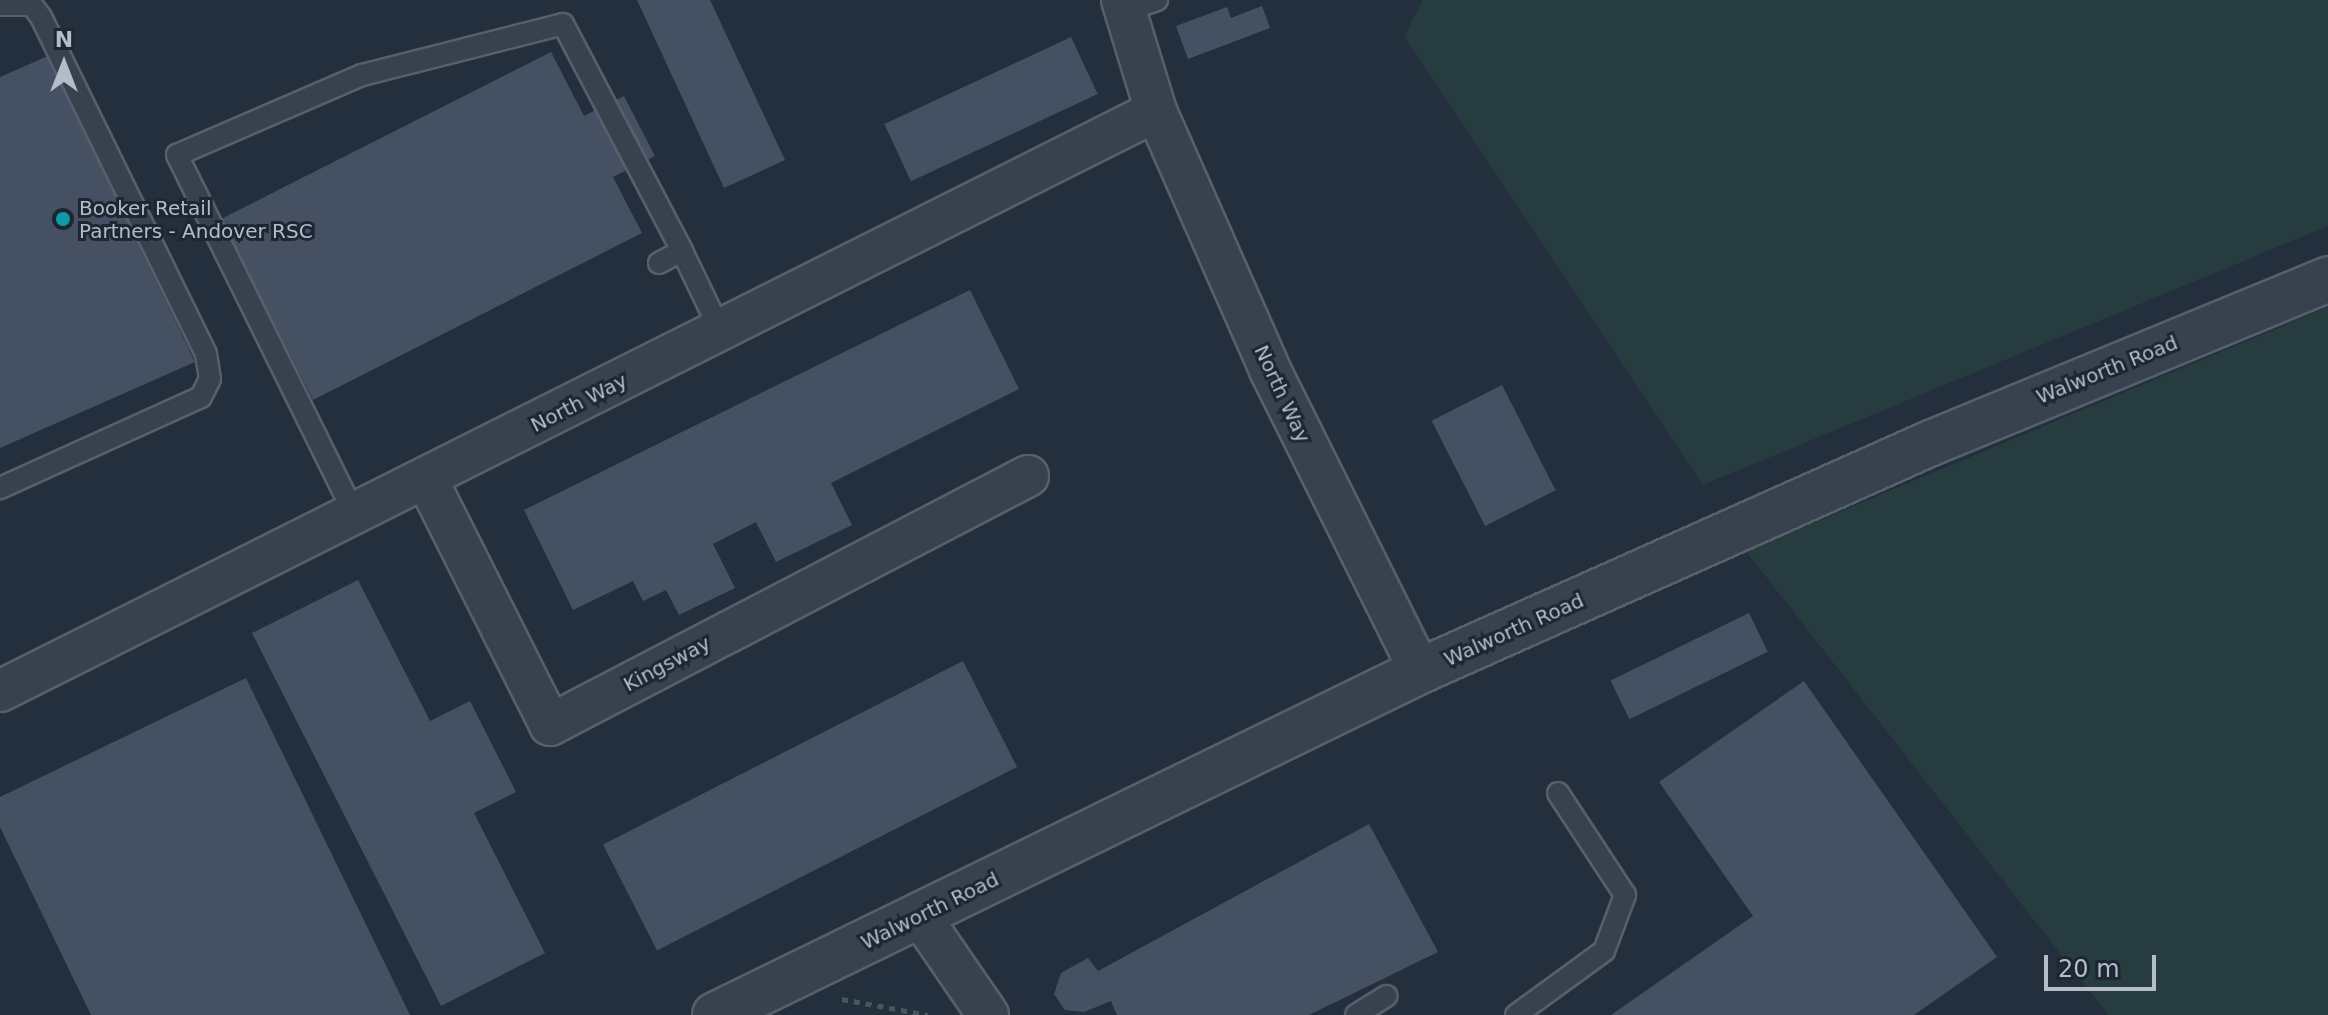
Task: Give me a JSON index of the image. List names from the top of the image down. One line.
{"streets":{"street":["Walworth Road","North Way","Kingsway"]},"crossings":[["Walworth Road","North Way"],["North Way","Kingsway"]],"places":["Booker Retail Partners - Andover RSC"],"scale_bar":"20 m","north":"top"}
